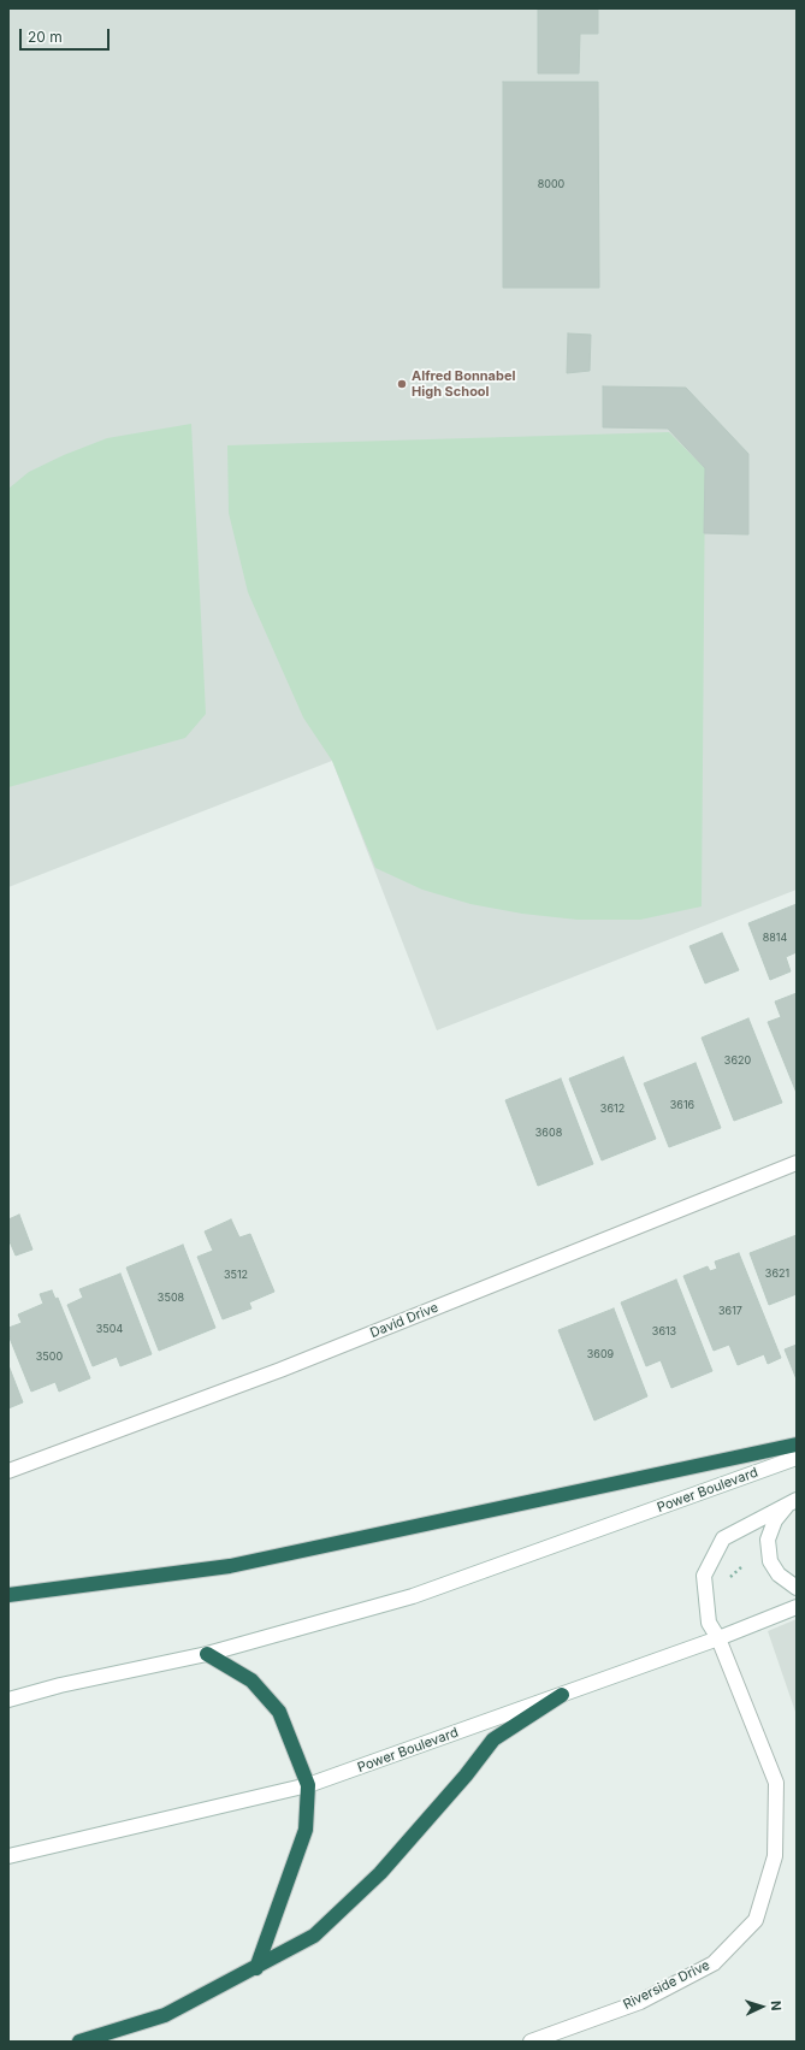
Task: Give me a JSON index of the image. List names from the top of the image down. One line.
{"streets":{"main road":["David Drive","Power Boulevard","Riverside Drive"]},"crossings":[["Power Boulevard","Riverside Drive"]],"places":["Alfred Bonnabel High School"],"house_numbers":["8000","8814","3620","3616","3612","3608","3621","3512","3508","3617","3504","3613","3609","3500"],"scale_bar":"20 m","north":"right"}
